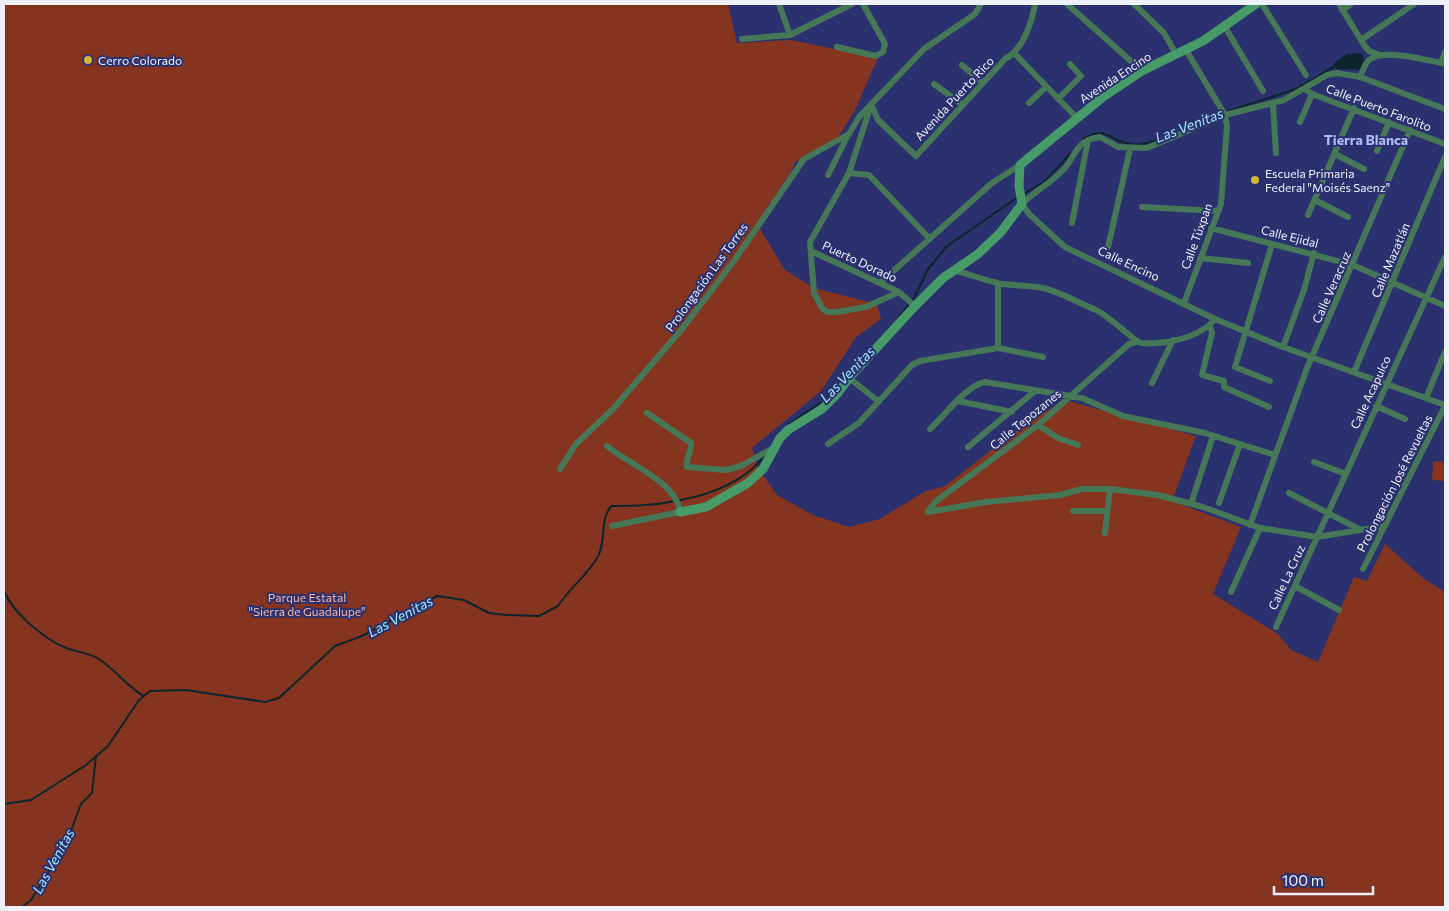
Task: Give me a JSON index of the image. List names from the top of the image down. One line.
{"streets":{"main road":["Avenida Encino"],"street":["Avenida Puerto Rico","Calle Puerto Farolito","Calle Túxpan","Calle Ejidal","Calle Mazatlán","Puerto Dorado","Calle Encino","Prolongación Las Torres","Calle Veracruz","Calle Acapulco","Calle Tepozanes","Prolongación José Revueltas","Calle La Cruz"]},"crossings":[["Avenida Puerto Rico","Prolongación Las Torres"],["Calle Puerto Farolito","Calle Veracruz"],["Calle Túxpan","Calle Ejidal"],["Calle Túxpan","Calle Encino"],["Calle Ejidal","Calle Mazatlán"],["Calle Ejidal","Calle Veracruz"],["Calle Ejidal","Calle Acapulco"],["Calle Mazatlán","Calle Encino"],["Calle Encino","Calle Veracruz"],["Calle Encino","Calle Acapulco"],["Calle Encino","Prolongación José Revueltas"],["Calle Acapulco","Calle La Cruz"]],"districts":["Tierra Blanca"],"water":["Las Venitas"],"parks":["Parque Estatal \"Sierra de Guadalupe\""],"places":["Cerro Colorado","Escuela Primaria Federal \"Moisés Saenz\""],"scale_bar":"100 m"}
